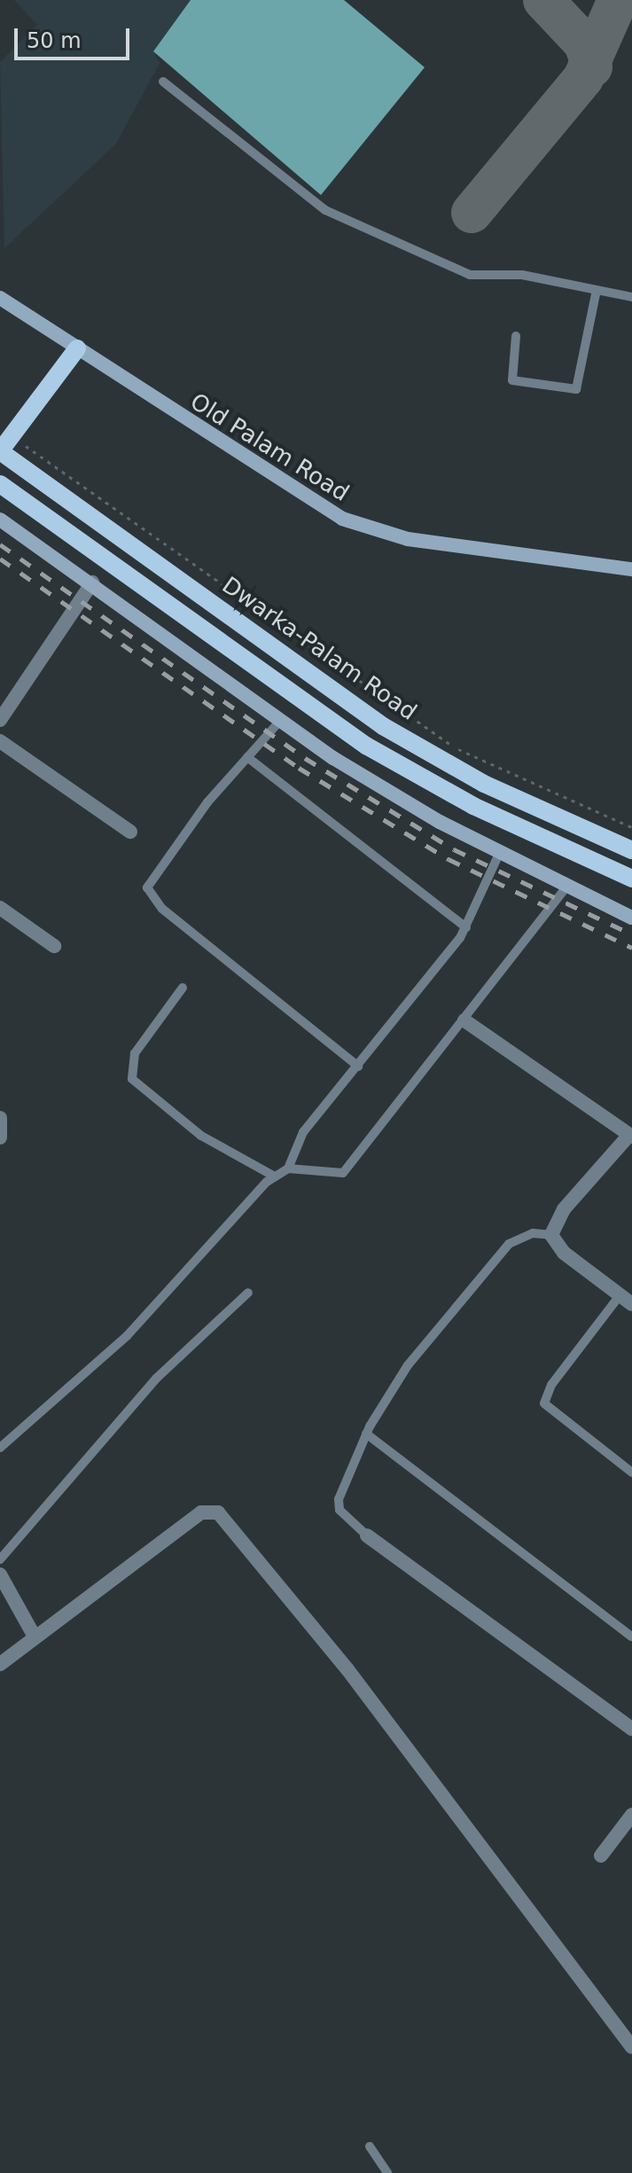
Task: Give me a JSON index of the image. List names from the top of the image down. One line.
{"streets":{"main road":["Dwarka-Palam Road"],"street":["Old Palam Road"]},"scale_bar":"50 m"}
